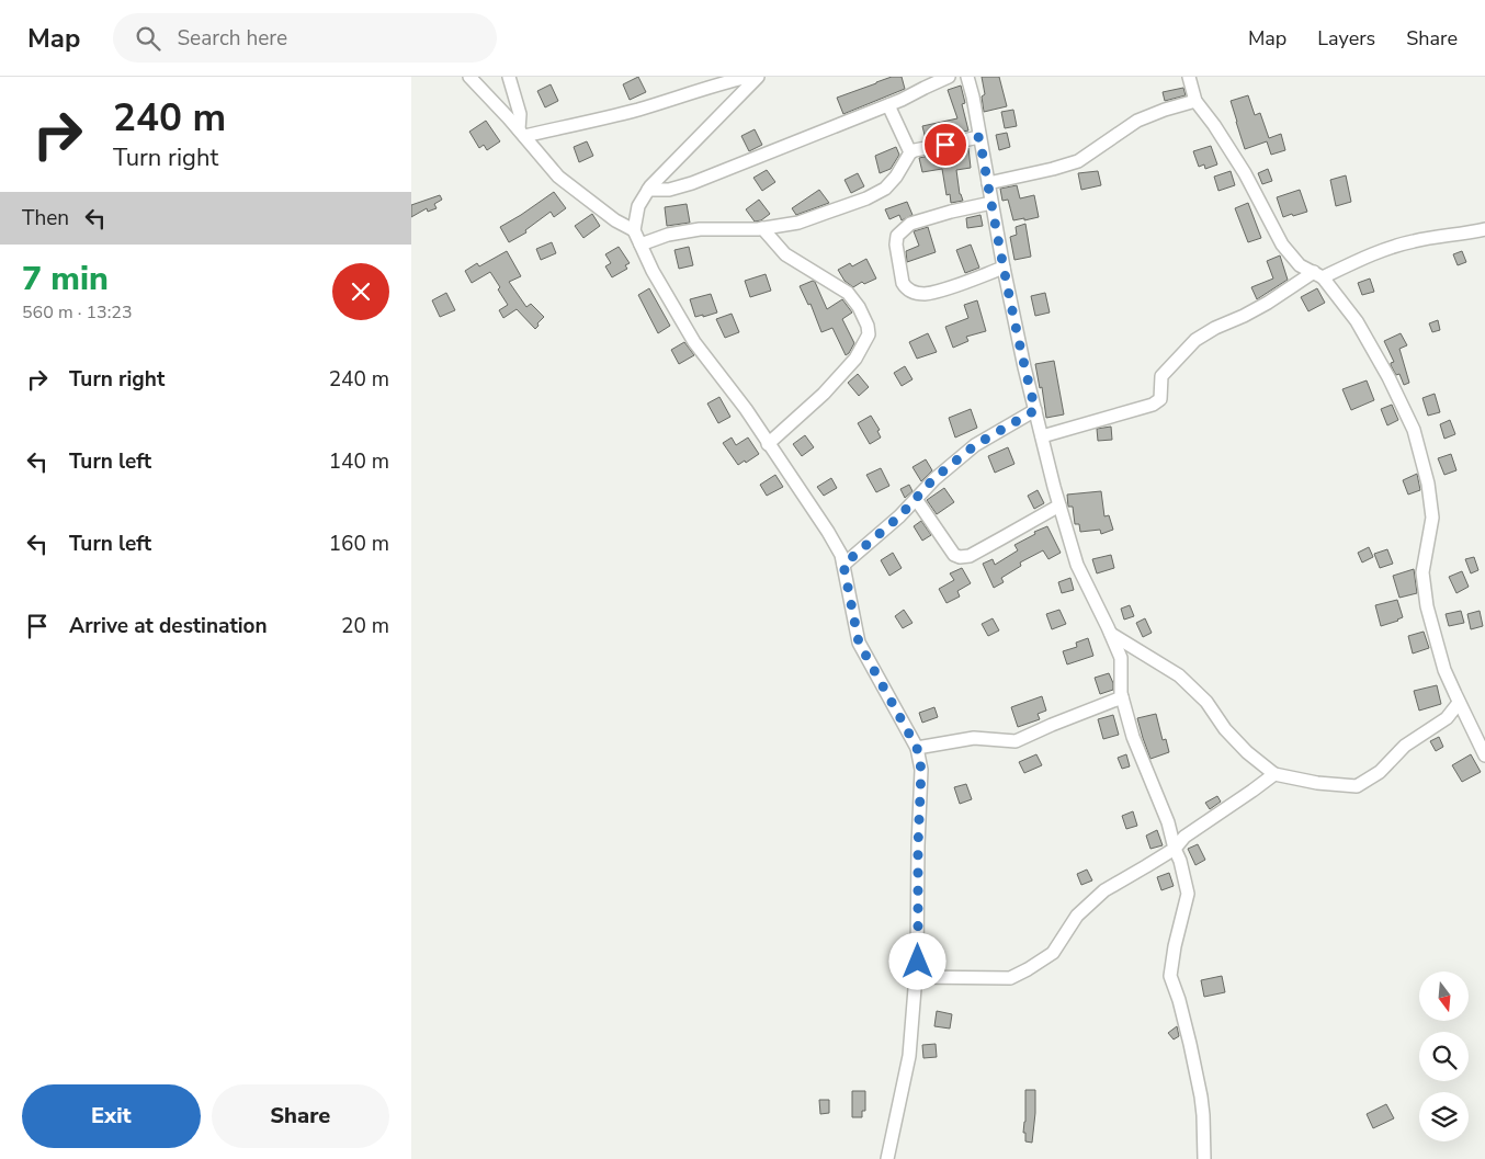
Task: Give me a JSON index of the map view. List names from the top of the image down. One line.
{"north":"bottom","page":{"header":"Map","search":"Search here","nav":["Map","Layers","Share"],"turn":["240 m","Turn right"],"then":"Then","heading":["7 min","560 m · 13:23"],"list":[{"name":"Turn right","value":"240 m"},{"name":"Turn left","value":"140 m"},{"name":"Turn left","value":"160 m"},{"name":"Arrive at destination","value":"20 m"}],"buttons":["Exit","Share"]}}
